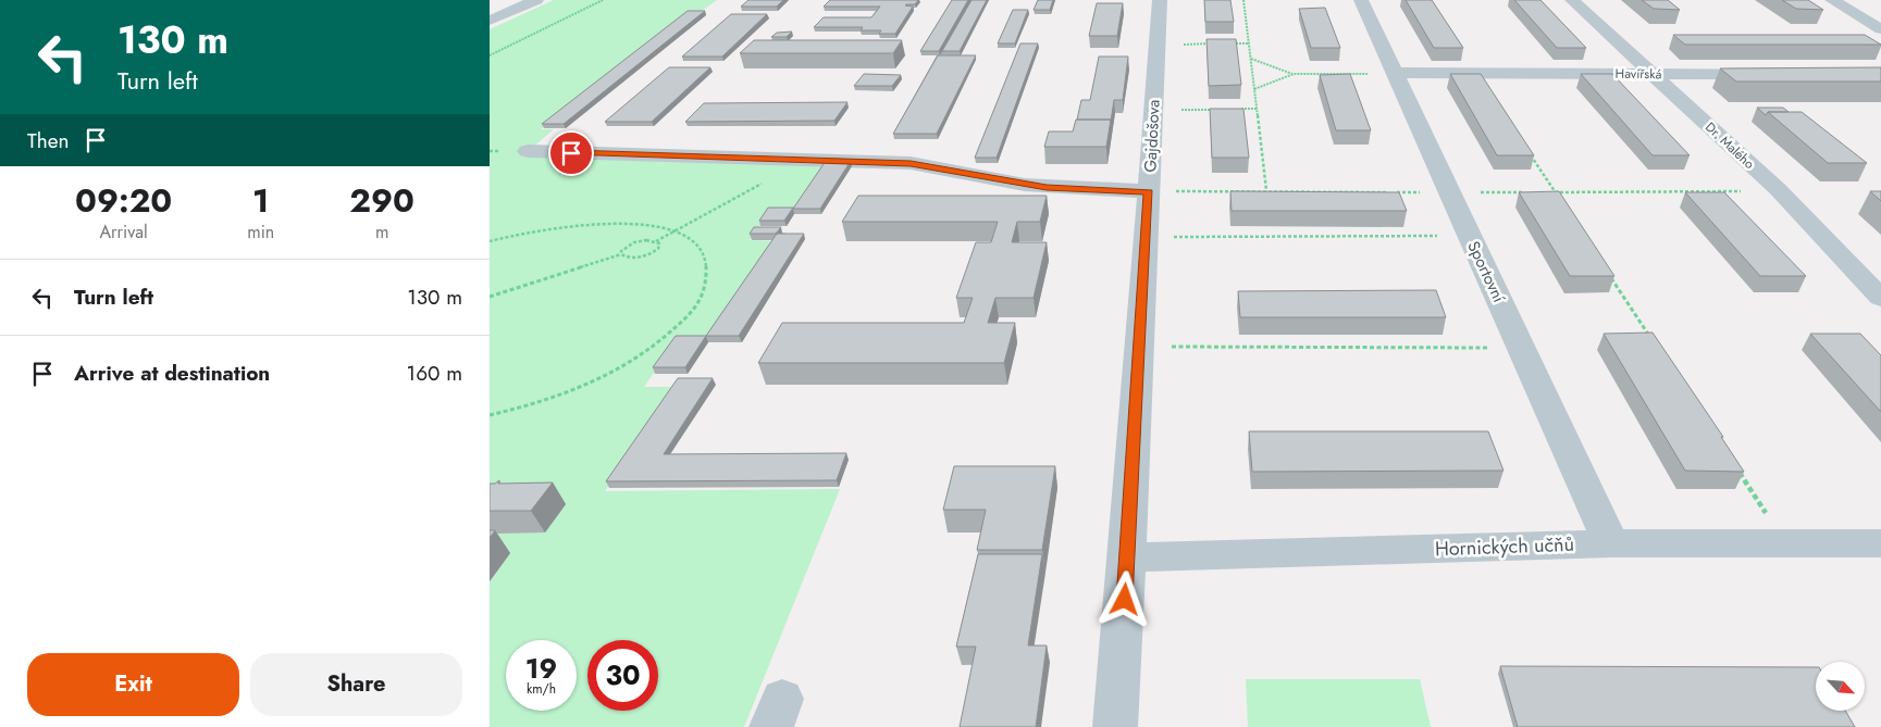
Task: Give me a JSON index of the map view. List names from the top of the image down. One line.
{"streets":{"street":["Havířská","Gajdošova","Dr. Malého","Sportovní","Hornických učňů"]},"crossings":[["Havířská","Dr. Malého"],["Havířská","Sportovní"],["Gajdošova","Hornických učňů"],["Sportovní","Hornických učňů"]],"north":"bottom right","page":{"turn":["130 m","Turn left"],"then":"Then","eta":["09:20","Arrival","1","min","290","m"],"list":[{"name":"Turn left","value":"130 m"},{"name":"Arrive at destination","value":"160 m"}],"speed":"19 km/h","limit":"30","buttons":["Exit","Share"]}}
